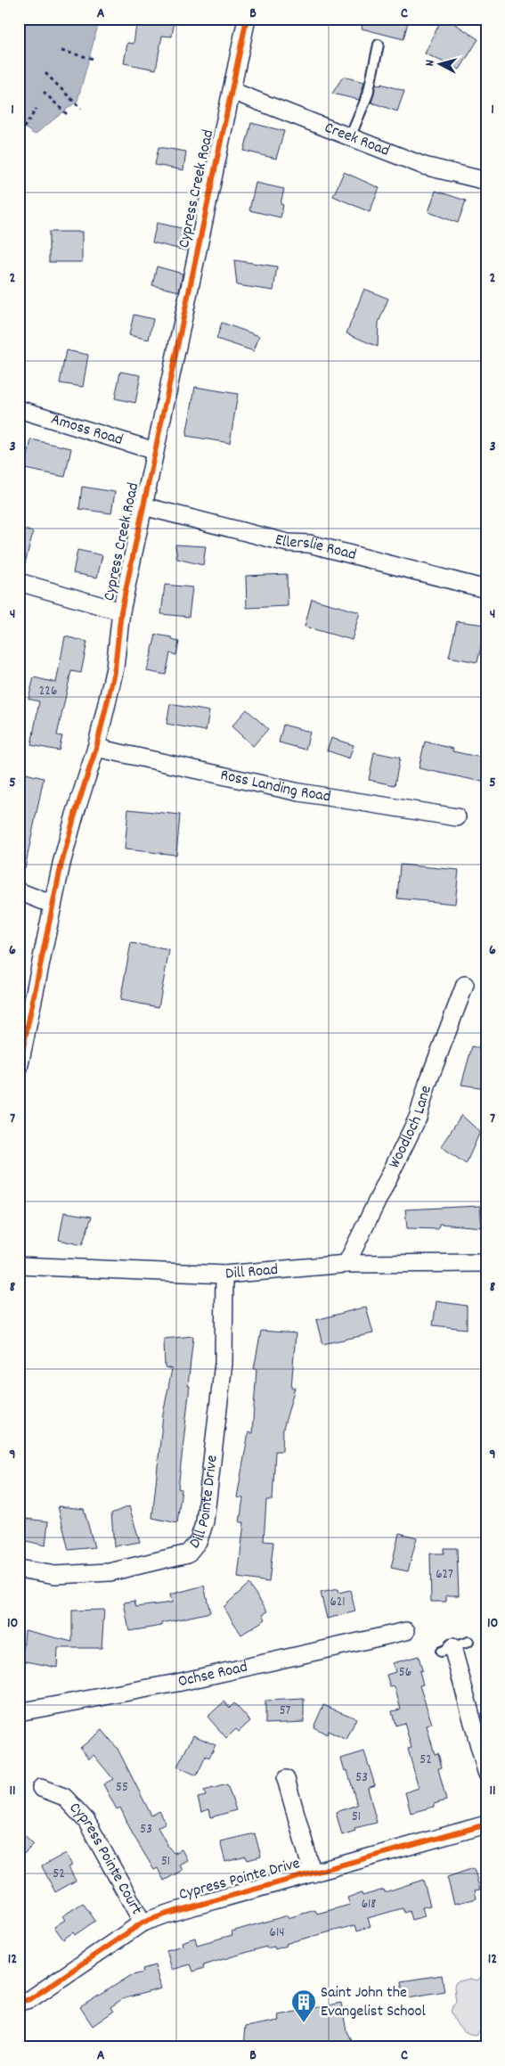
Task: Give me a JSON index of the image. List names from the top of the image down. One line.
{"streets":{"street":["Creek Road","Cypress Creek Road","Amoss Road","Ellerslie Road","Ross Landing Road","Woodloch Lane","Dill Road","Dill Pointe Drive","Ochse Road","Cypress Pointe Court","Cypress Pointe Drive"]},"crossings":[["Creek Road","Cypress Creek Road"],["Cypress Creek Road","Amoss Road"],["Cypress Creek Road","Ellerslie Road"],["Cypress Creek Road","Ross Landing Road"],["Woodloch Lane","Dill Road"],["Dill Road","Dill Pointe Drive"],["Cypress Pointe Court","Cypress Pointe Drive"]],"places":{"building":["Saint John the Evangelist School"]},"house_numbers":["226","627","621","56","57","52","53","55","51","53","51","52","618","614"],"north":"left","grid":{"columns":["A","B","C"],"rows":["1","2","3","4","5","6","7","8","9","10","11","12"]}}
